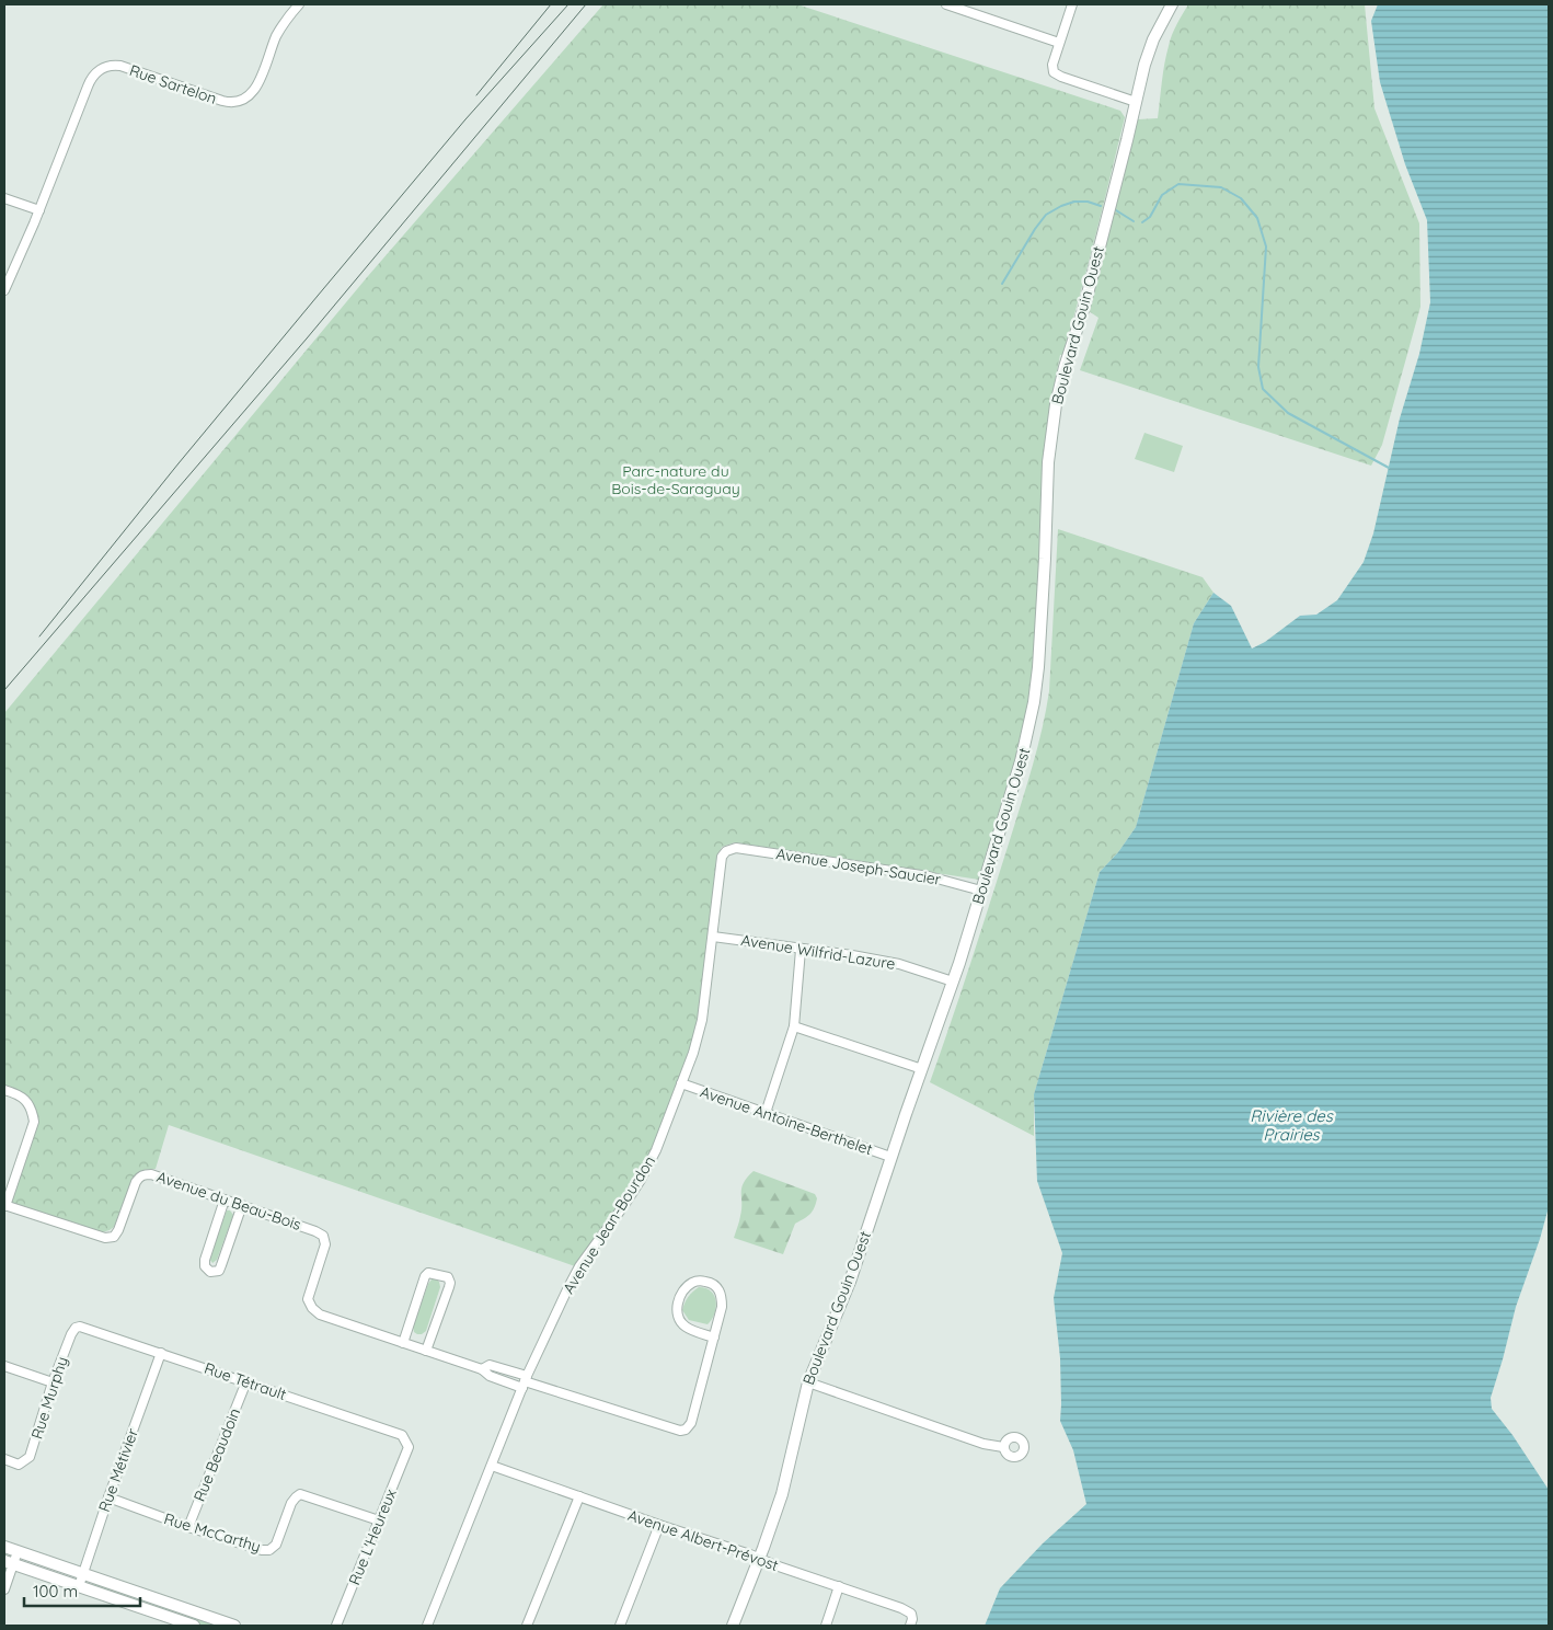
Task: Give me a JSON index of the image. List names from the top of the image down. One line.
{"streets":{"street":["Rue Sartelon","Boulevard Gouin Ouest","Avenue Joseph-Saucier","Avenue Wilfrid-Lazure","Avenue Antoine-Berthelet","Avenue du Beau-Bois","Avenue Jean-Bourdon","Rue Tétrault","Rue Murphy","Rue Beaudoin","Rue Métivier","Rue McCarthy","Rue L'Heureux","Avenue Albert-Prévost"]},"crossings":[["Boulevard Gouin Ouest","Avenue Joseph-Saucier"],["Boulevard Gouin Ouest","Avenue Wilfrid-Lazure"],["Boulevard Gouin Ouest","Avenue Antoine-Berthelet"],["Boulevard Gouin Ouest","Avenue Albert-Prévost"],["Avenue Joseph-Saucier","Avenue Jean-Bourdon"],["Avenue Wilfrid-Lazure","Avenue Jean-Bourdon"],["Avenue Antoine-Berthelet","Avenue Jean-Bourdon"],["Avenue du Beau-Bois","Avenue Jean-Bourdon"],["Avenue Jean-Bourdon","Avenue Albert-Prévost"],["Rue Tétrault","Rue Murphy"],["Rue Tétrault","Rue Beaudoin"],["Rue Tétrault","Rue Métivier"],["Rue Tétrault","Rue L'Heureux"],["Rue Beaudoin","Rue McCarthy"],["Rue Métivier","Rue McCarthy"],["Rue McCarthy","Rue L'Heureux"]],"water":["Rivière des Prairies"],"parks":["Parc-nature du Bois-de-Saraguay"],"scale_bar":"100 m"}
